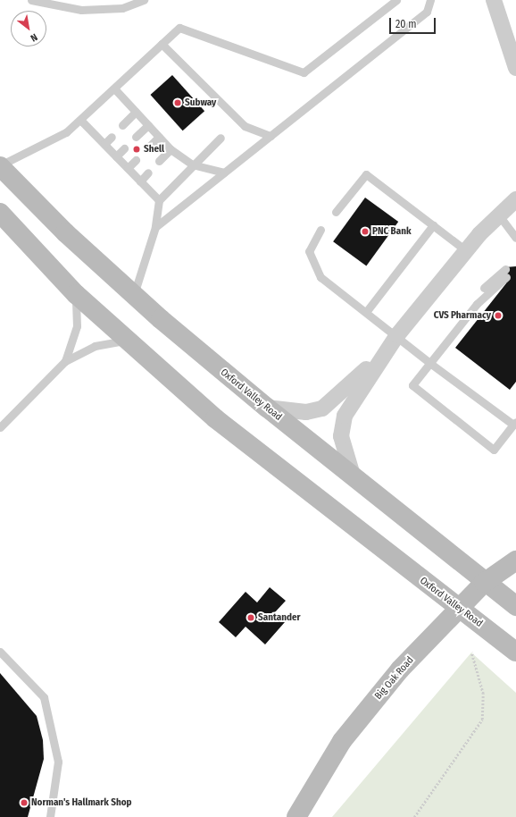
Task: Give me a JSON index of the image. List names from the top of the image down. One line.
{"streets":{"main road":["Oxford Valley Road","Big Oak Road"]},"crossings":[["Oxford Valley Road","Big Oak Road"]],"places":["Subway","Shell","PNC Bank","CVS Pharmacy","Santander","Norman's Hallmark Shop"],"scale_bar":"20 m","north":"bottom right"}
